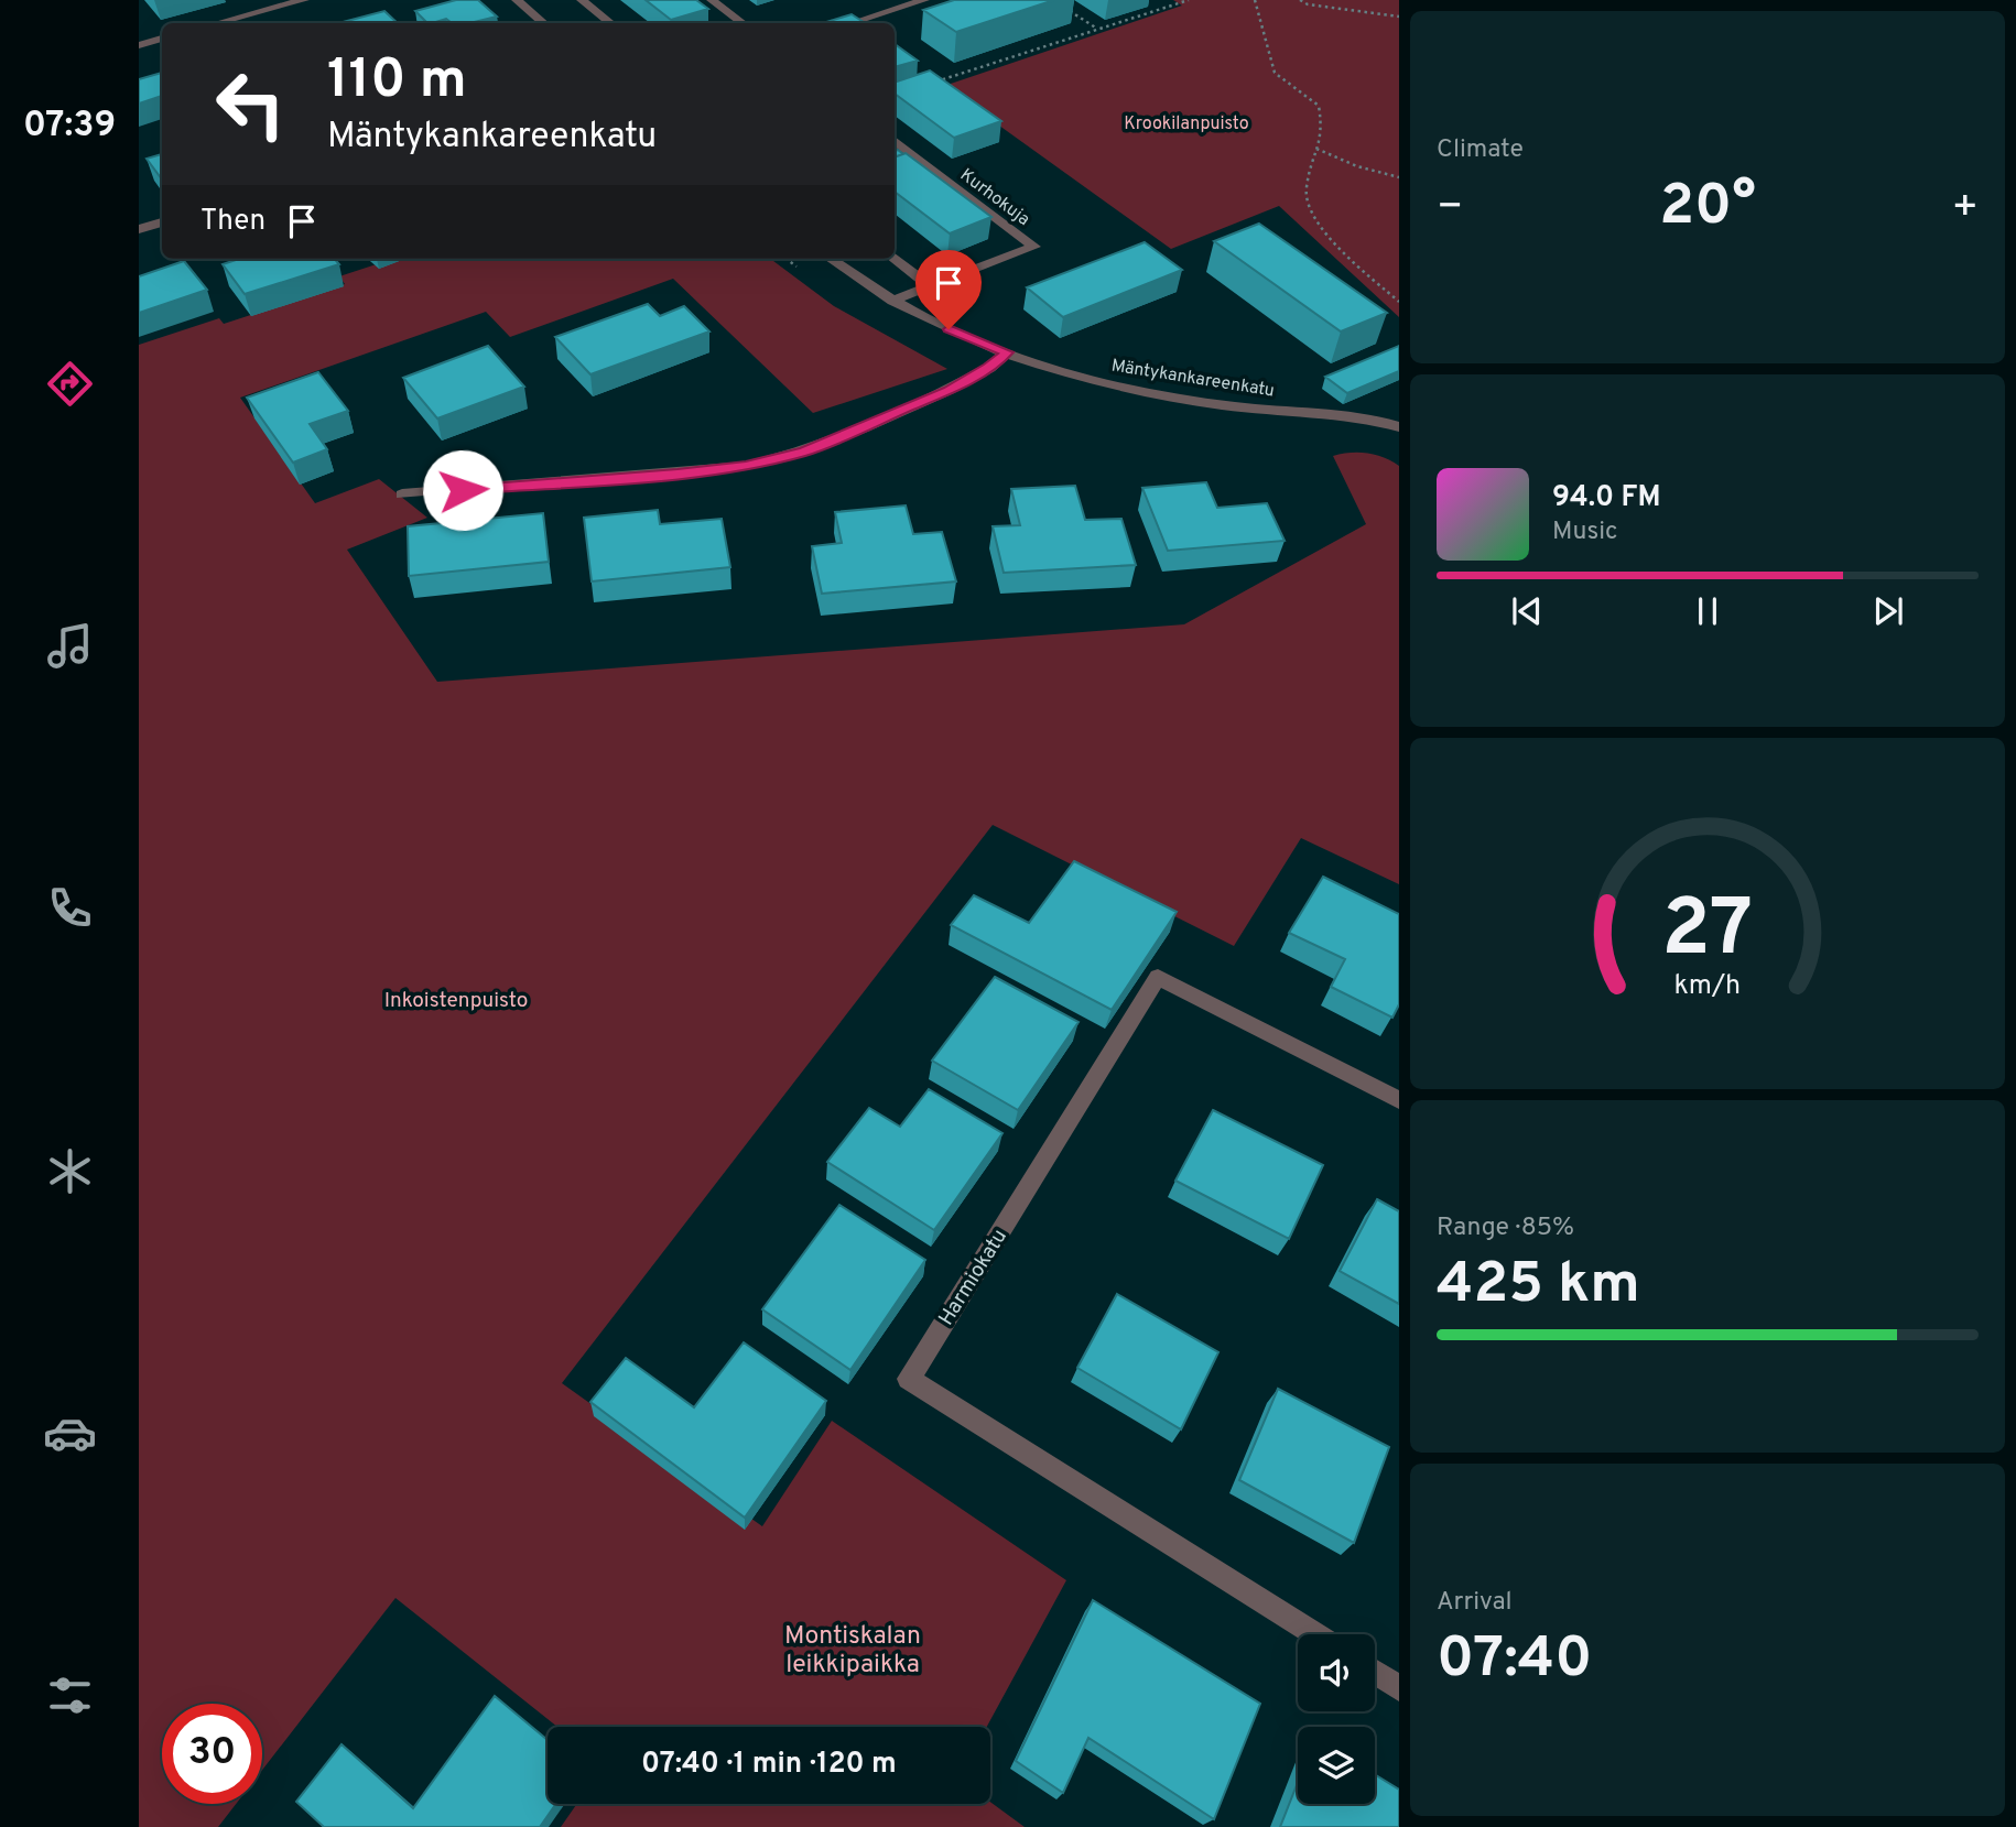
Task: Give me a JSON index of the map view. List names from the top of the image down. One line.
{"streets":{"street":["Kurhokuja","Mäntykankareenkatu","Harmiokatu"]},"crossings":[["Kurhokuja","Mäntykankareenkatu"]],"parks":["Krookilanpuisto","Inkoistenpuisto","Montiskalan leikkipaikka"],"page":{"tabs":"07:39","tile":["Climate",["Range · 85%","425 km"],["Arrival","07:40"]],"turn":["110 m","Mäntykankareenkatu"],"heat":["−","20°","+"],"then":"Then","song":["94.0 FM","Music"],"limit":"30","trip":"07:40 · 1 min · 120 m","gauge":["27","km/h"]}}
